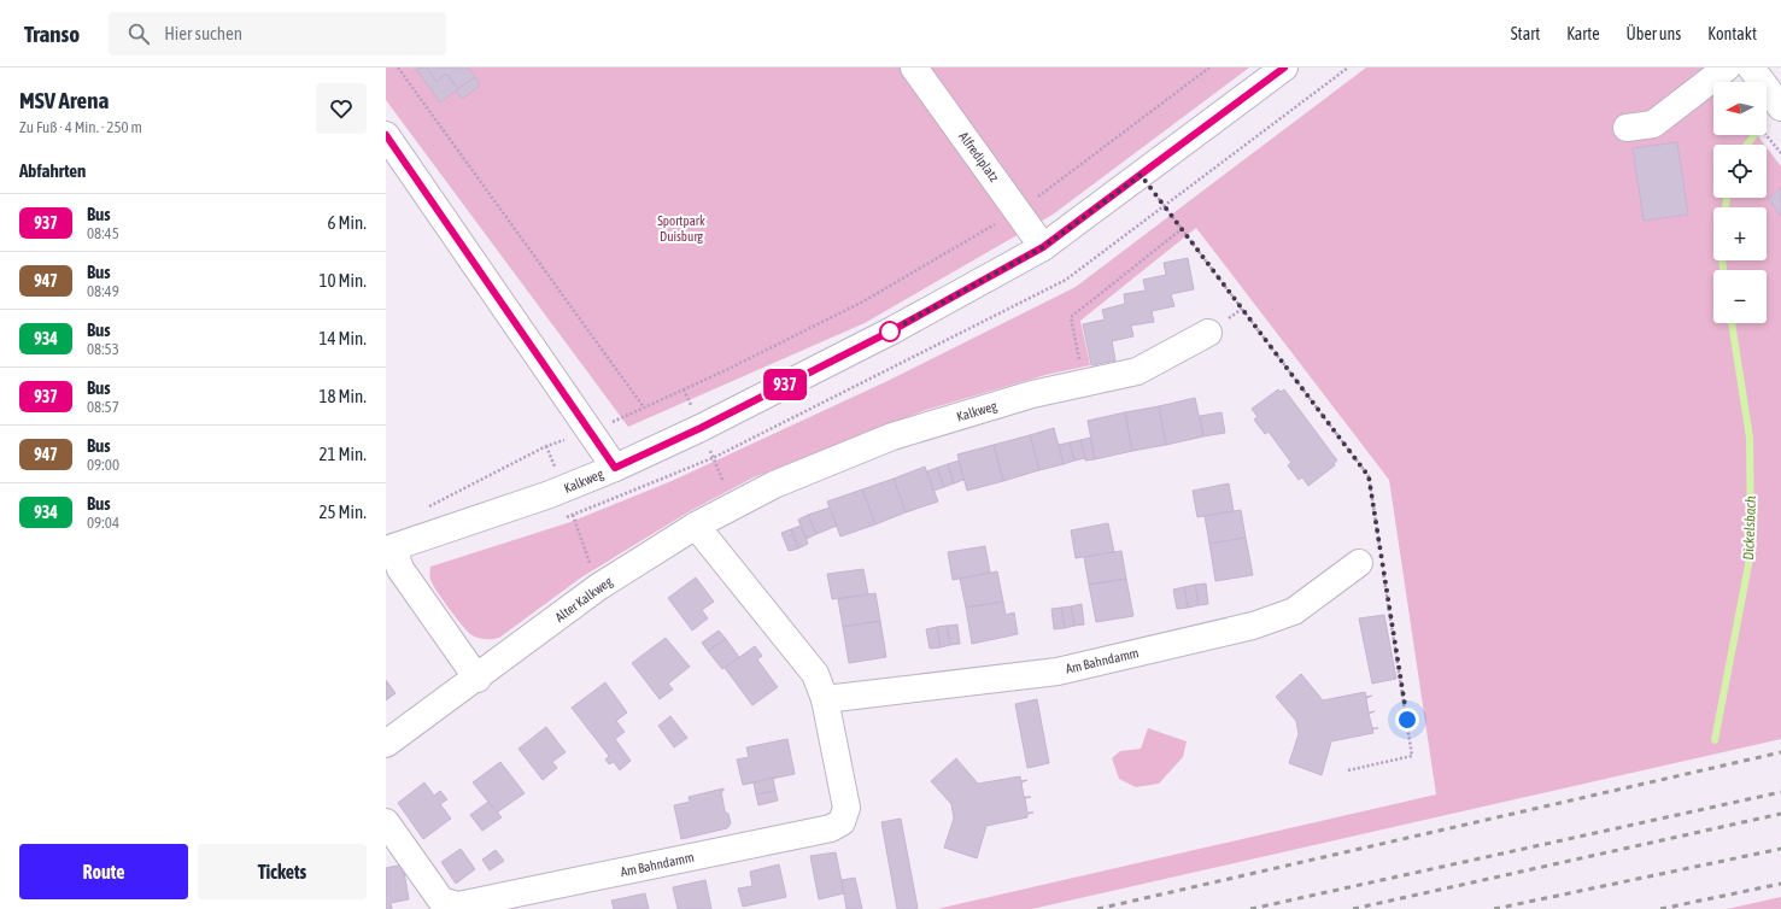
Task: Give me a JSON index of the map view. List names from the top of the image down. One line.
{"streets":{"street":["Alfrediplatz","Kalkweg","Alter Kalkweg","Am Bahndamm"]},"crossings":[["Alfrediplatz","Kalkweg"],["Kalkweg","Alter Kalkweg"],["Kalkweg","Am Bahndamm"],["Alter Kalkweg","Am Bahndamm"]],"water":["Dickelsbach"],"parks":["Sportpark Duisburg"],"lines":["bus line 937"],"north":"left","page":{"header":"Transo","search":"Hier suchen","nav":["Start","Karte","Über uns","Kontakt"],"heading":[["MSV Arena","Zu Fuß · 4 Min. · 250 m"],"Abfahrten"],"on_map":"937","map_buttons":["+","−"],"list":[{"mark":"937","name":"Bus","note":"08:45","value":"6 Min."},{"mark":"947","name":"Bus","note":"08:49","value":"10 Min."},{"mark":"934","name":"Bus","note":"08:53","value":"14 Min."},{"mark":"937","name":"Bus","note":"08:57","value":"18 Min."},{"mark":"947","name":"Bus","note":"09:00","value":"21 Min."},{"mark":"934","name":"Bus","note":"09:04","value":"25 Min."}],"buttons":["Route","Tickets"]}}
